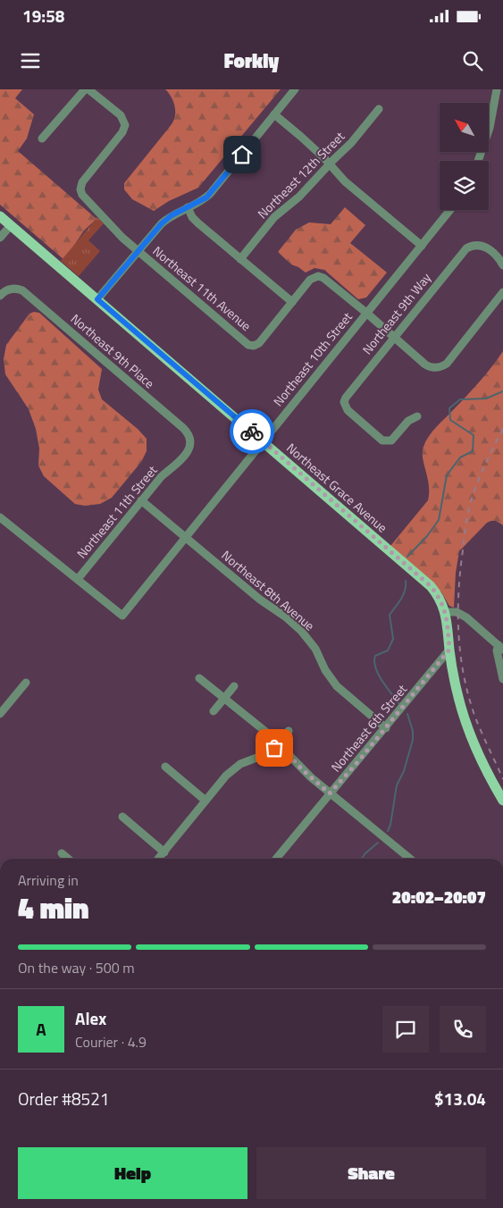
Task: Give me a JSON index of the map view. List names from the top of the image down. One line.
{"streets":{"main road":["Northeast Grace Avenue"],"street":["Northeast 12th Street","Northeast 11th Avenue","Northeast 9th Way","Northeast 9th Place","Northeast 10th Street","Northeast 11th Street","Northeast 8th Avenue","Northeast 6th Street"]},"crossings":[["Northeast 9th Place","Northeast 11th Street"],["Northeast 10th Street","Northeast Grace Avenue"],["Northeast 10th Street","Northeast 11th Street"],["Northeast 10th Street","Northeast 8th Avenue"],["Northeast Grace Avenue","Northeast 6th Street"],["Northeast 11th Street","Northeast 8th Avenue"],["Northeast 8th Avenue","Northeast 6th Street"]],"north":"top left","page":{"status":"19:58","header":"Forkly","heading":["4 min","Arriving in","20:02–20:07"],"panel":["Alex","Courier · 4.9","Order #8521","$13.04"],"bar":"On the way · 500 m","round":"A","buttons":["Help","Share"]}}
